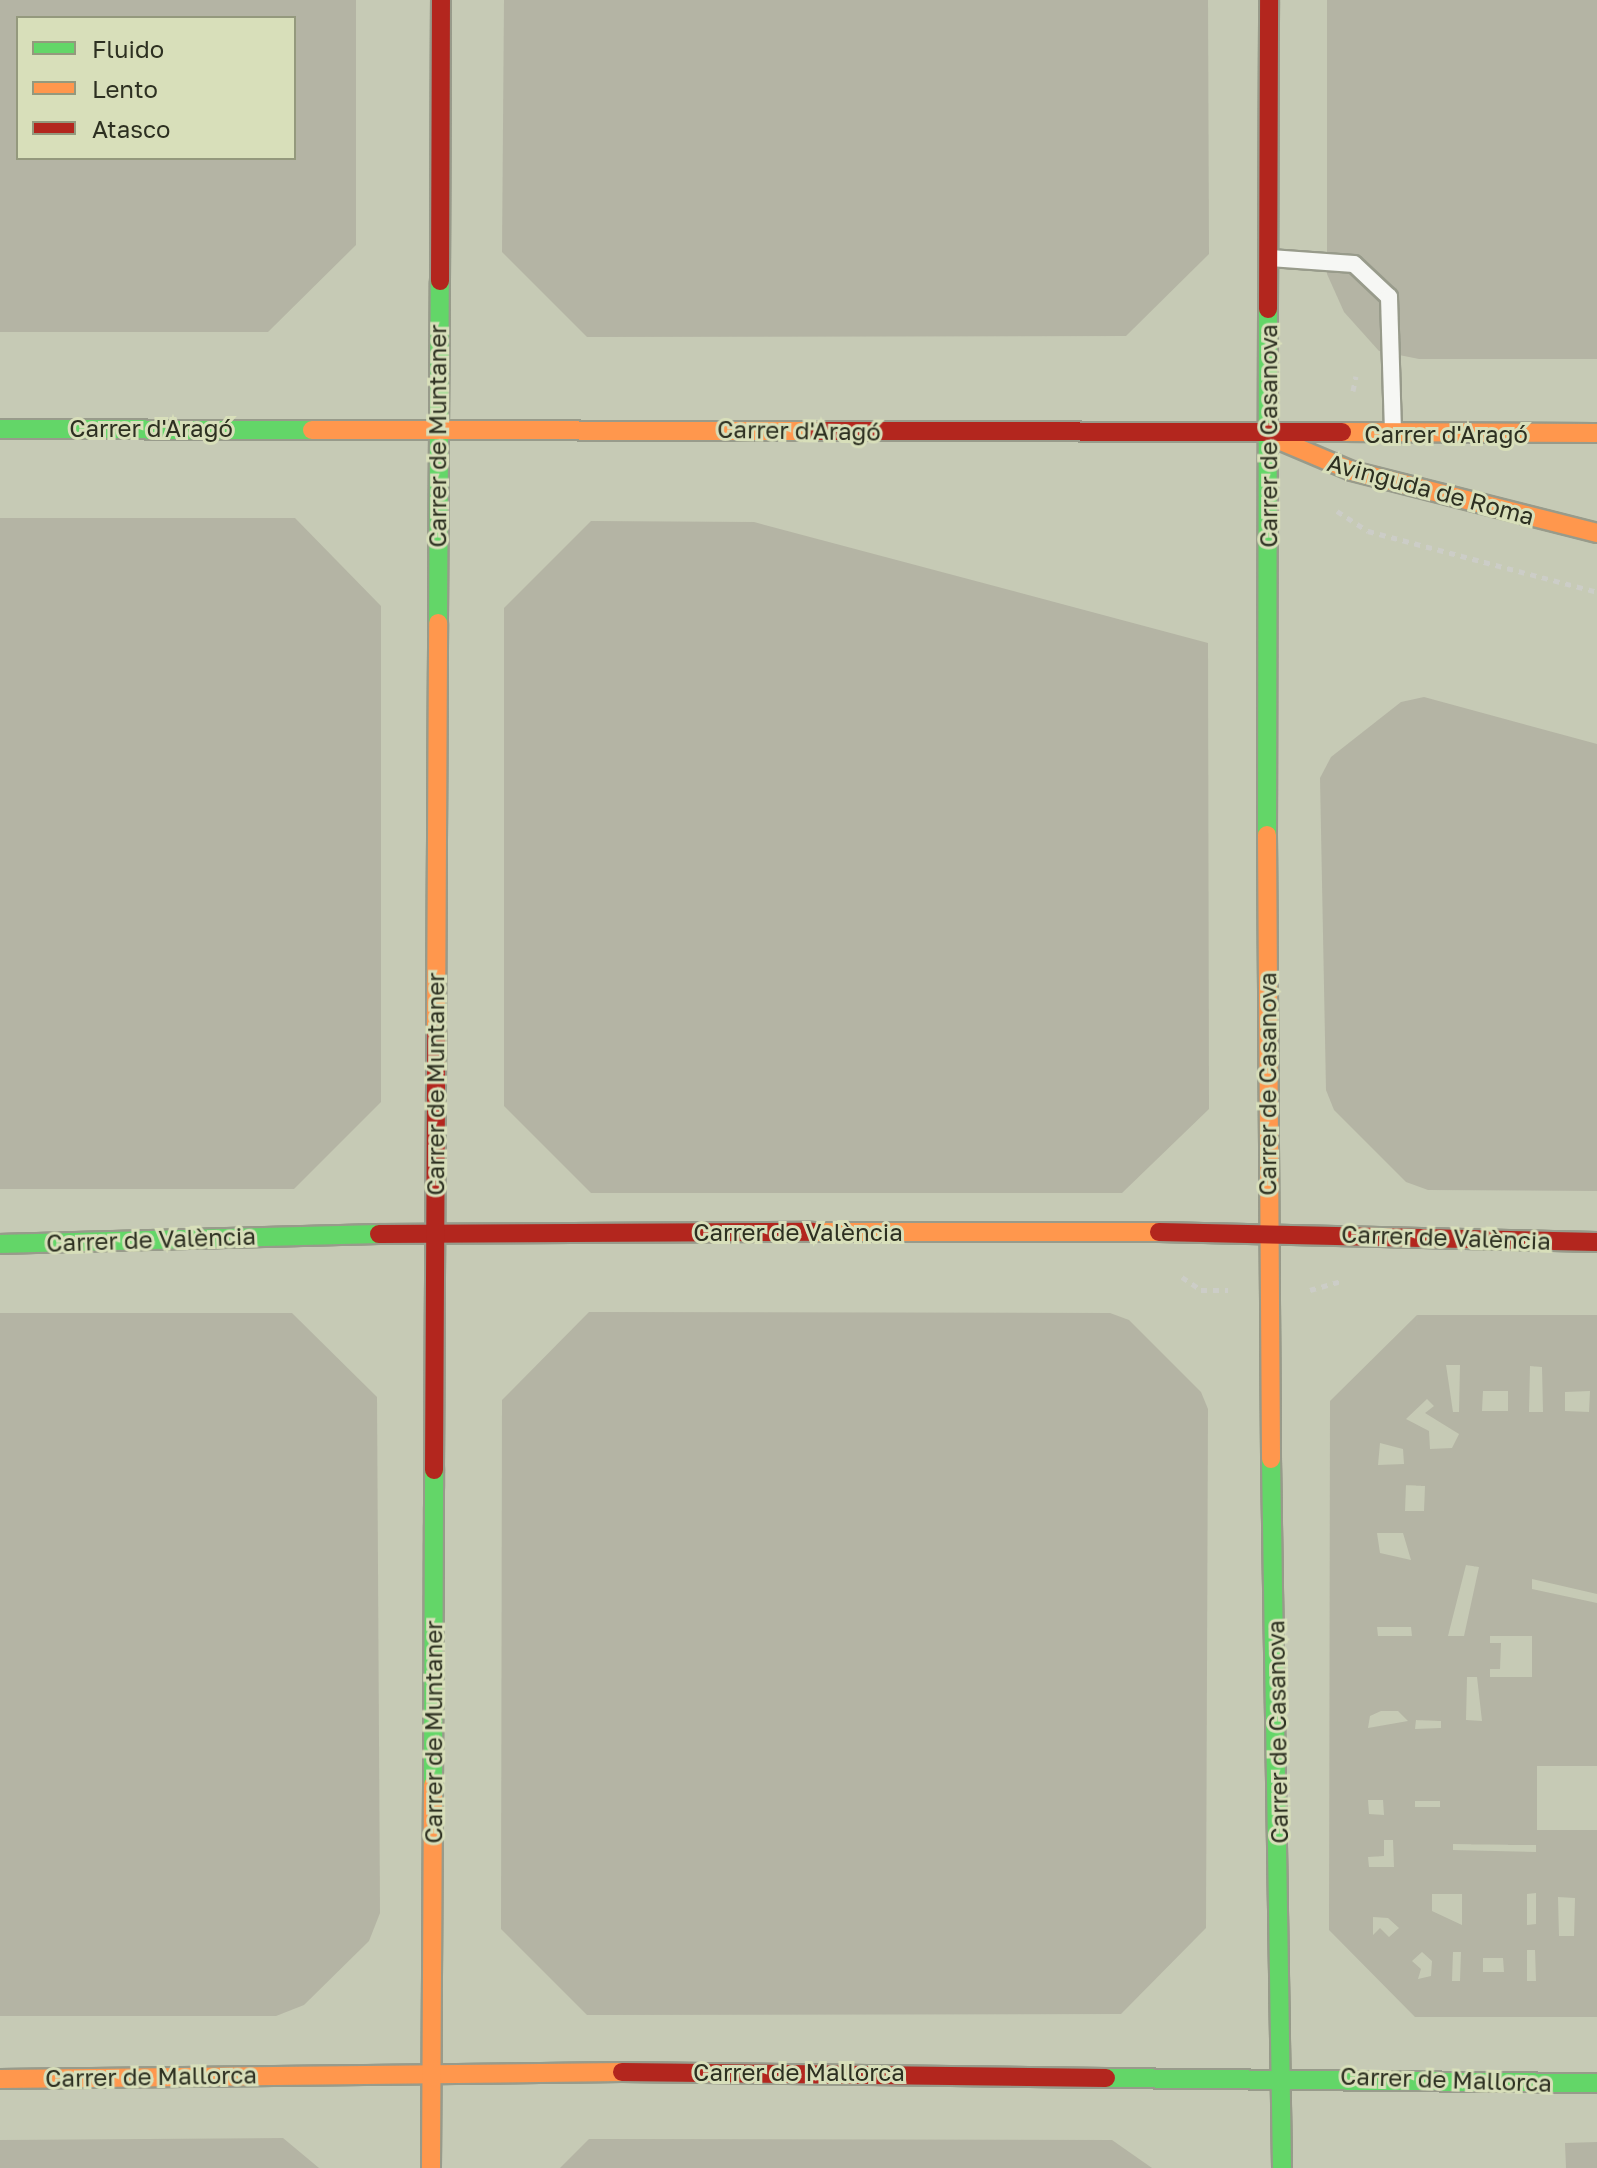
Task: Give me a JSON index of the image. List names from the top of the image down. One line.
{"streets":{"main road":["Carrer d'Aragó","Carrer de Muntaner","Carrer de Casanova","Avinguda de Roma","Carrer de València","Carrer de Mallorca"]},"crossings":[["Carrer d'Aragó","Carrer de Muntaner"],["Carrer d'Aragó","Carrer de Casanova"],["Carrer d'Aragó","Avinguda de Roma"],["Carrer de Muntaner","Carrer de València"],["Carrer de Muntaner","Carrer de Mallorca"],["Carrer de Casanova","Avinguda de Roma"],["Carrer de Casanova","Carrer de València"],["Carrer de Casanova","Carrer de Mallorca"]],"legend":["Fluido","Lento","Atasco"]}
